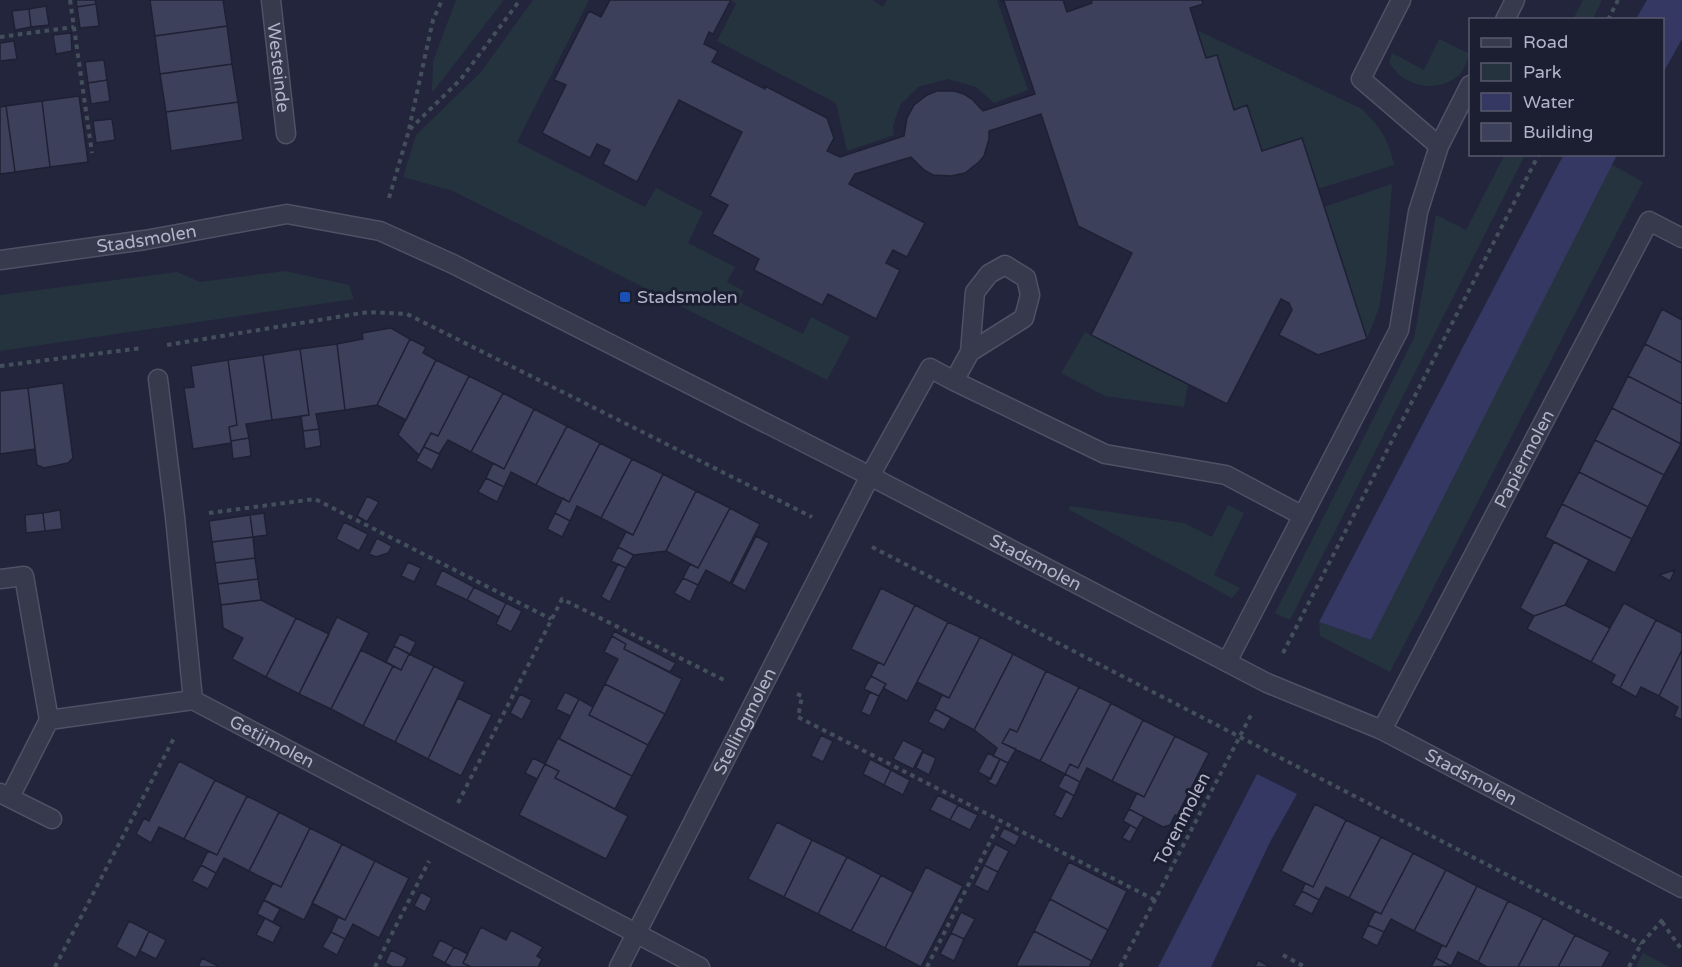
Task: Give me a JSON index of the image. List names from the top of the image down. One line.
{"streets":{"street":["Westeinde","Stadsmolen","Papiermolen","Stellingmolen","Getijmolen"],"path":["Torenmolen"]},"crossings":[["Stadsmolen","Papiermolen"],["Stadsmolen","Stellingmolen"],["Stadsmolen","Torenmolen"],["Stellingmolen","Getijmolen"]],"places":{"transit":["Stadsmolen"]},"legend":["Road","Park","Water","Building"]}
